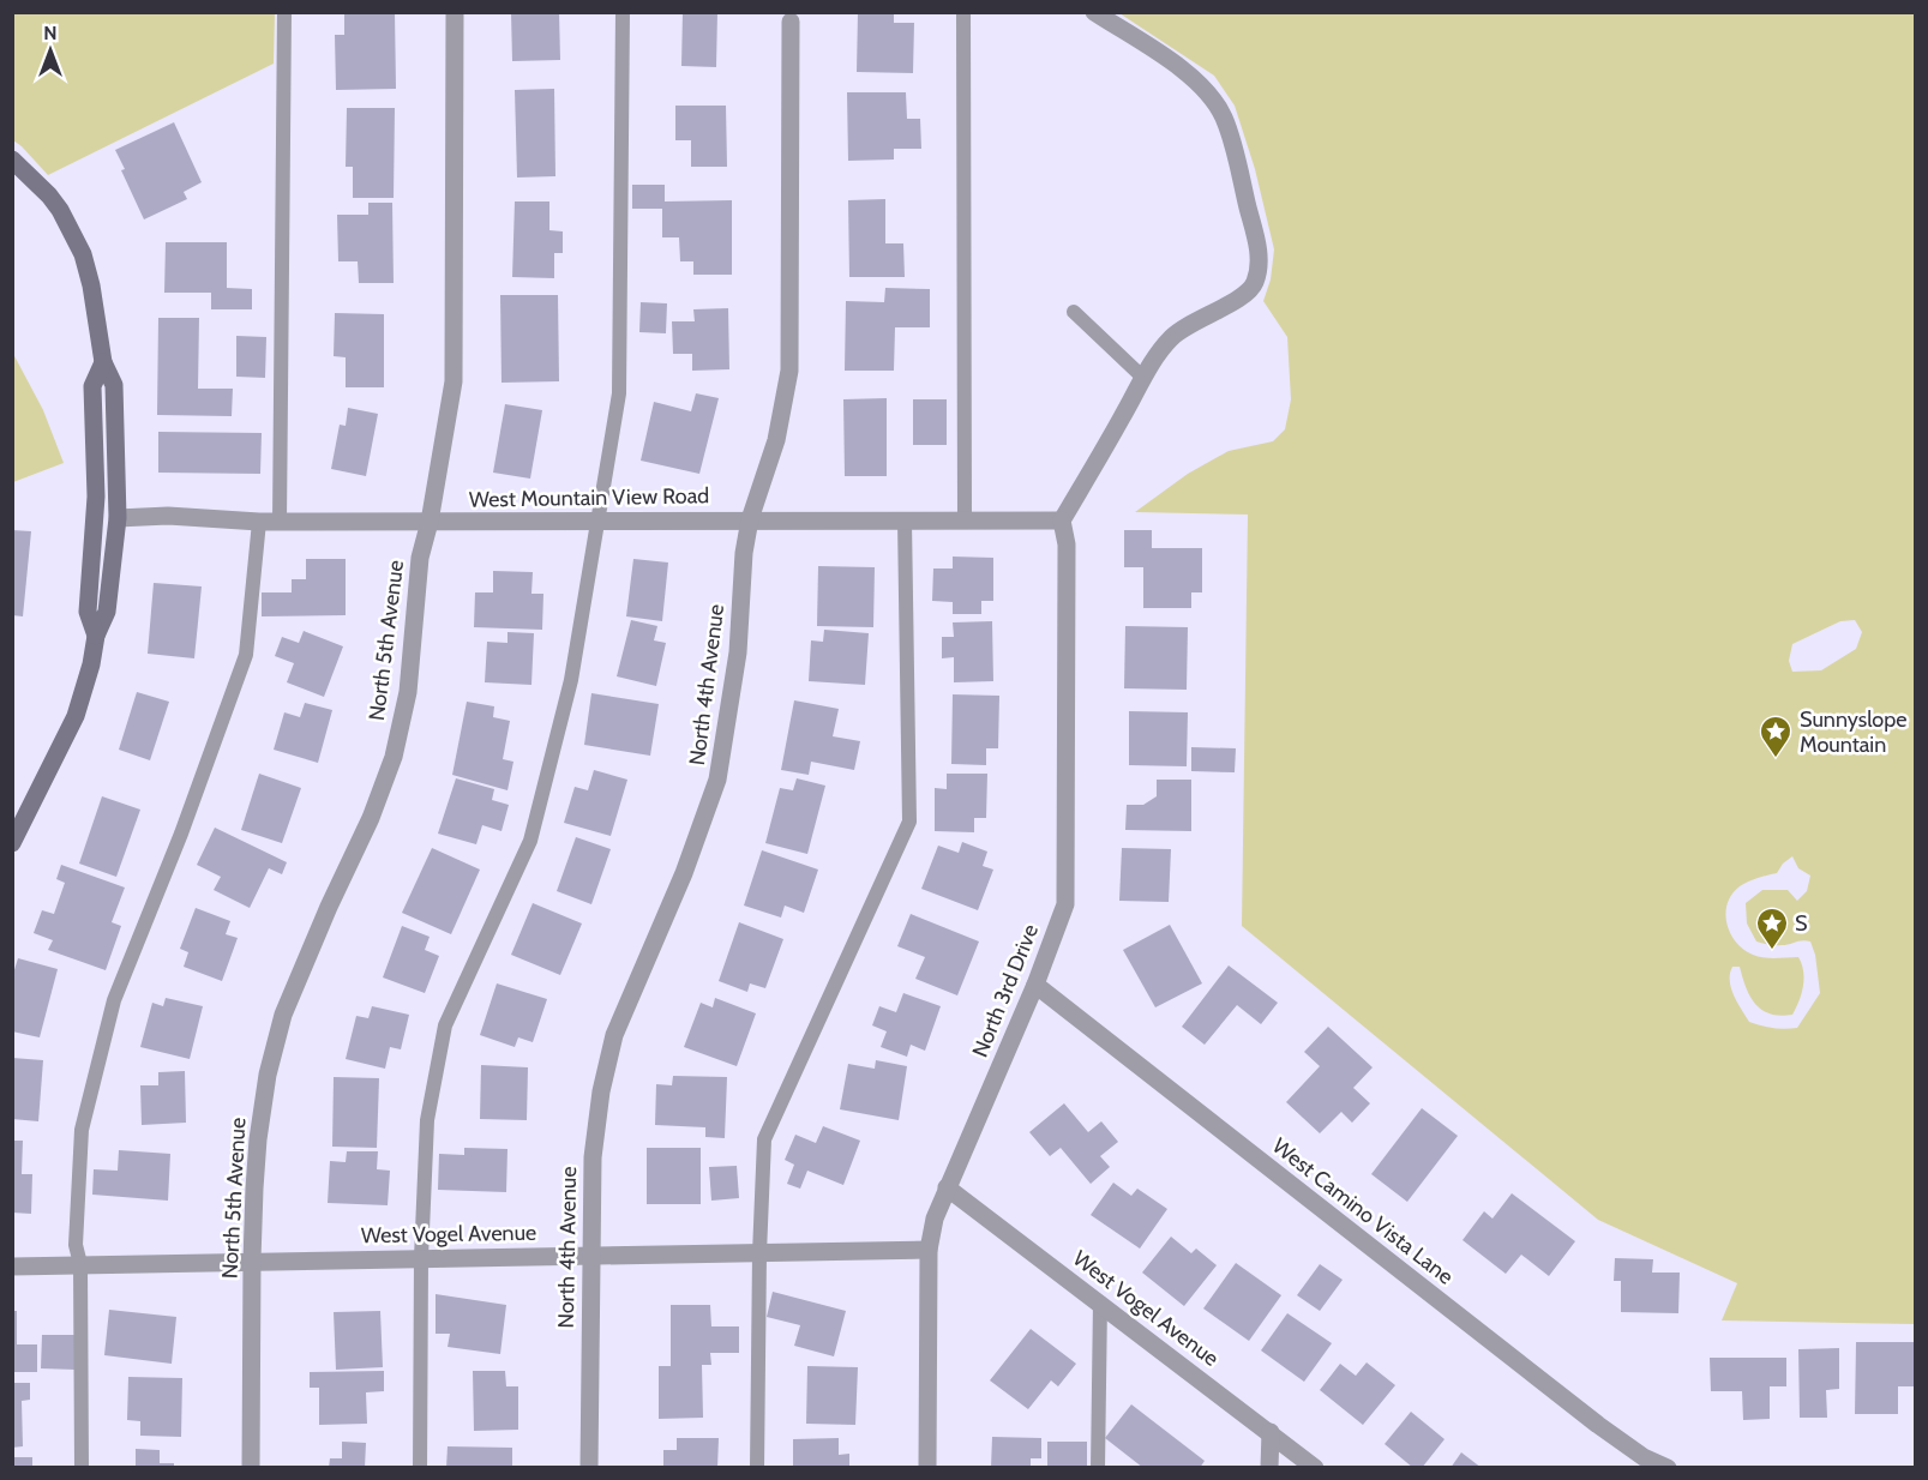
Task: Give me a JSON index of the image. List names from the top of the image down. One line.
{"streets":{"street":["West Mountain View Road","North 5th Avenue","North 4th Avenue","North 3rd Drive","West Camino Vista Lane","West Vogel Avenue"]},"crossings":[["West Mountain View Road","North 5th Avenue"],["West Mountain View Road","North 4th Avenue"],["West Mountain View Road","North 3rd Drive"],["North 5th Avenue","West Vogel Avenue"],["North 4th Avenue","West Vogel Avenue"],["North 3rd Drive","West Camino Vista Lane"],["North 3rd Drive","West Vogel Avenue"]],"places":{"place":["Sunnyslope Mountain","S"]},"north":"top"}
